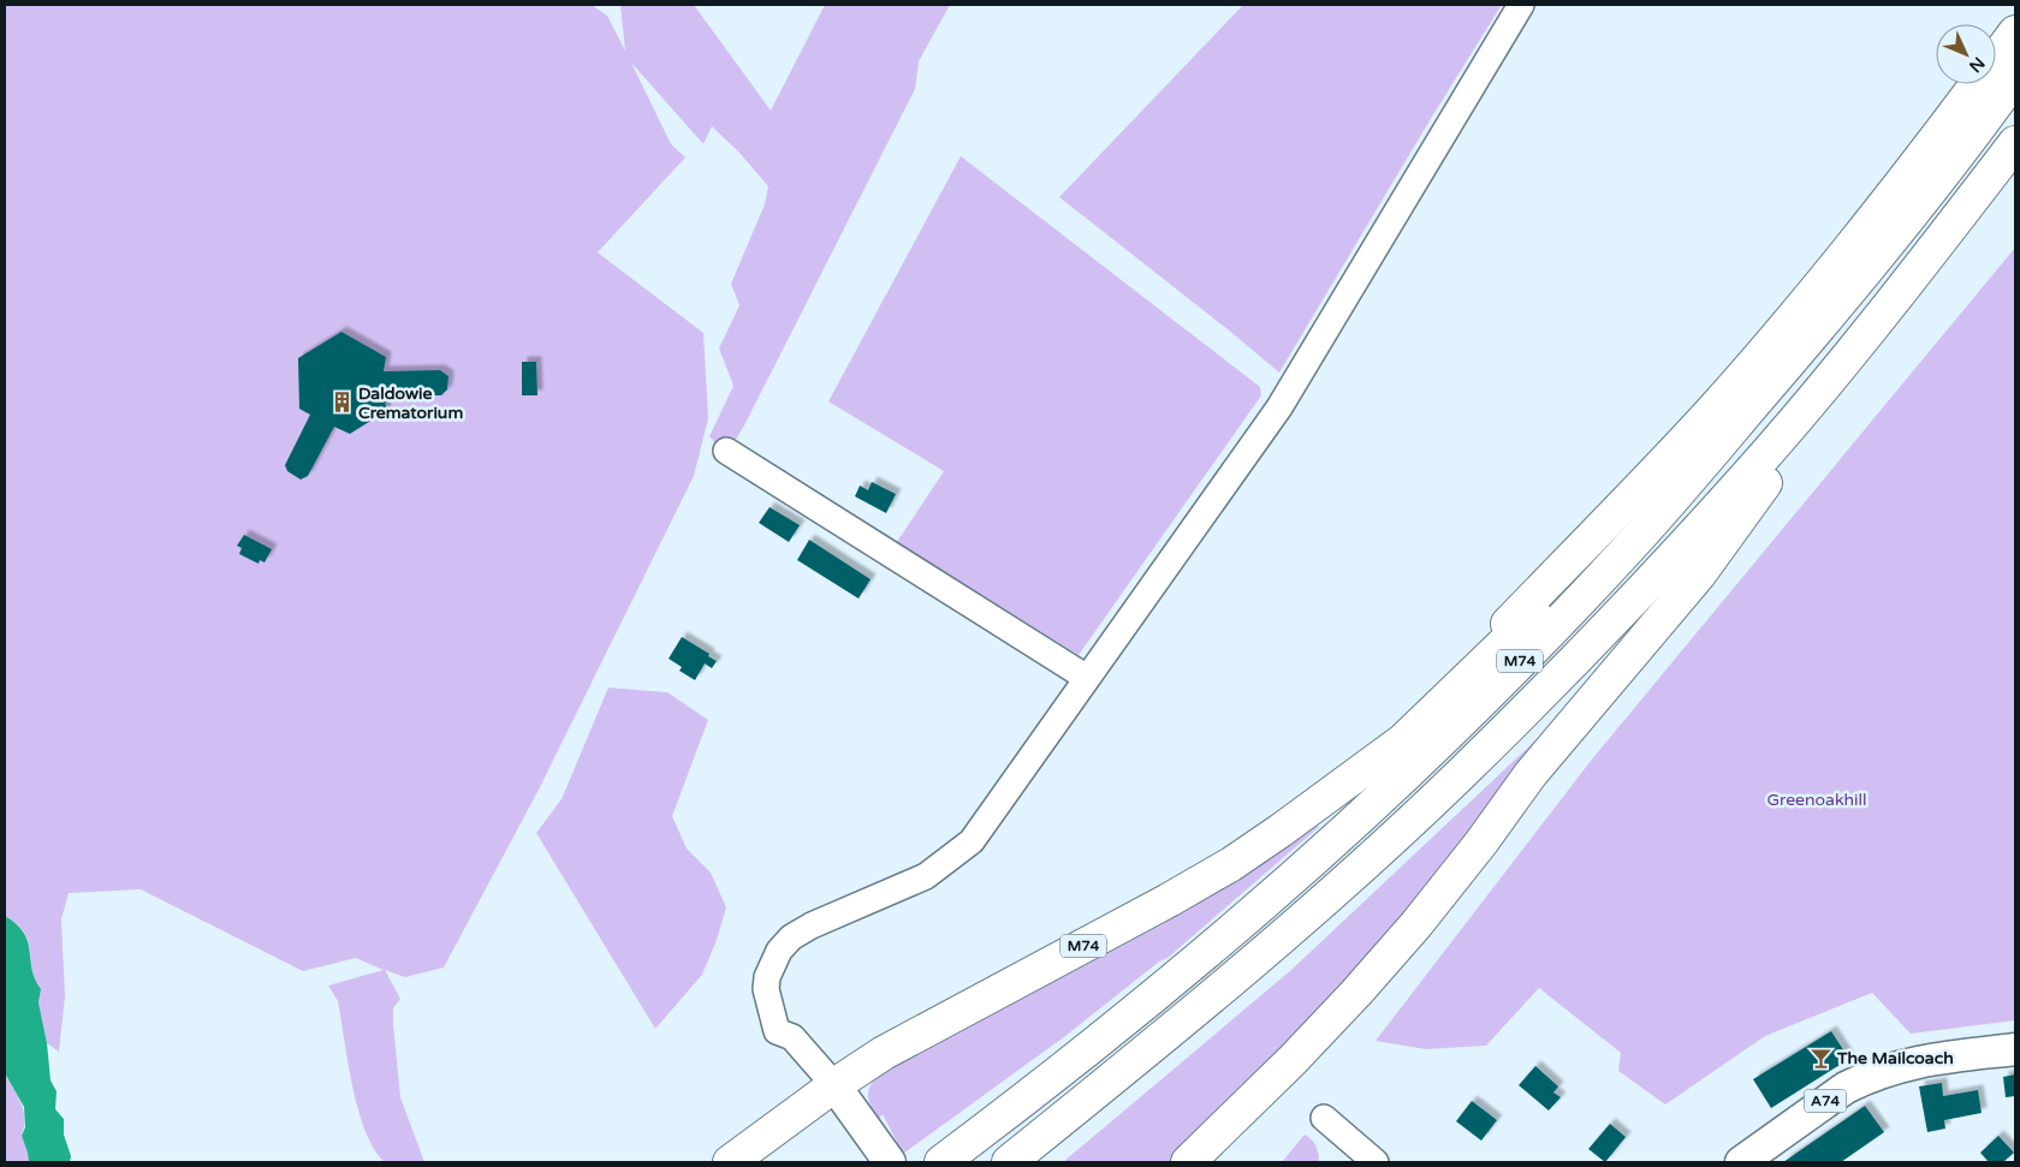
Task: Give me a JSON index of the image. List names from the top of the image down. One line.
{"streets":{"highway":["M74"],"main road":["A74"]},"parks":["Greenoakhill"],"places":{"building":["Daldowie Crematorium"],"bar":["The Mailcoach"]},"north":"bottom right"}
